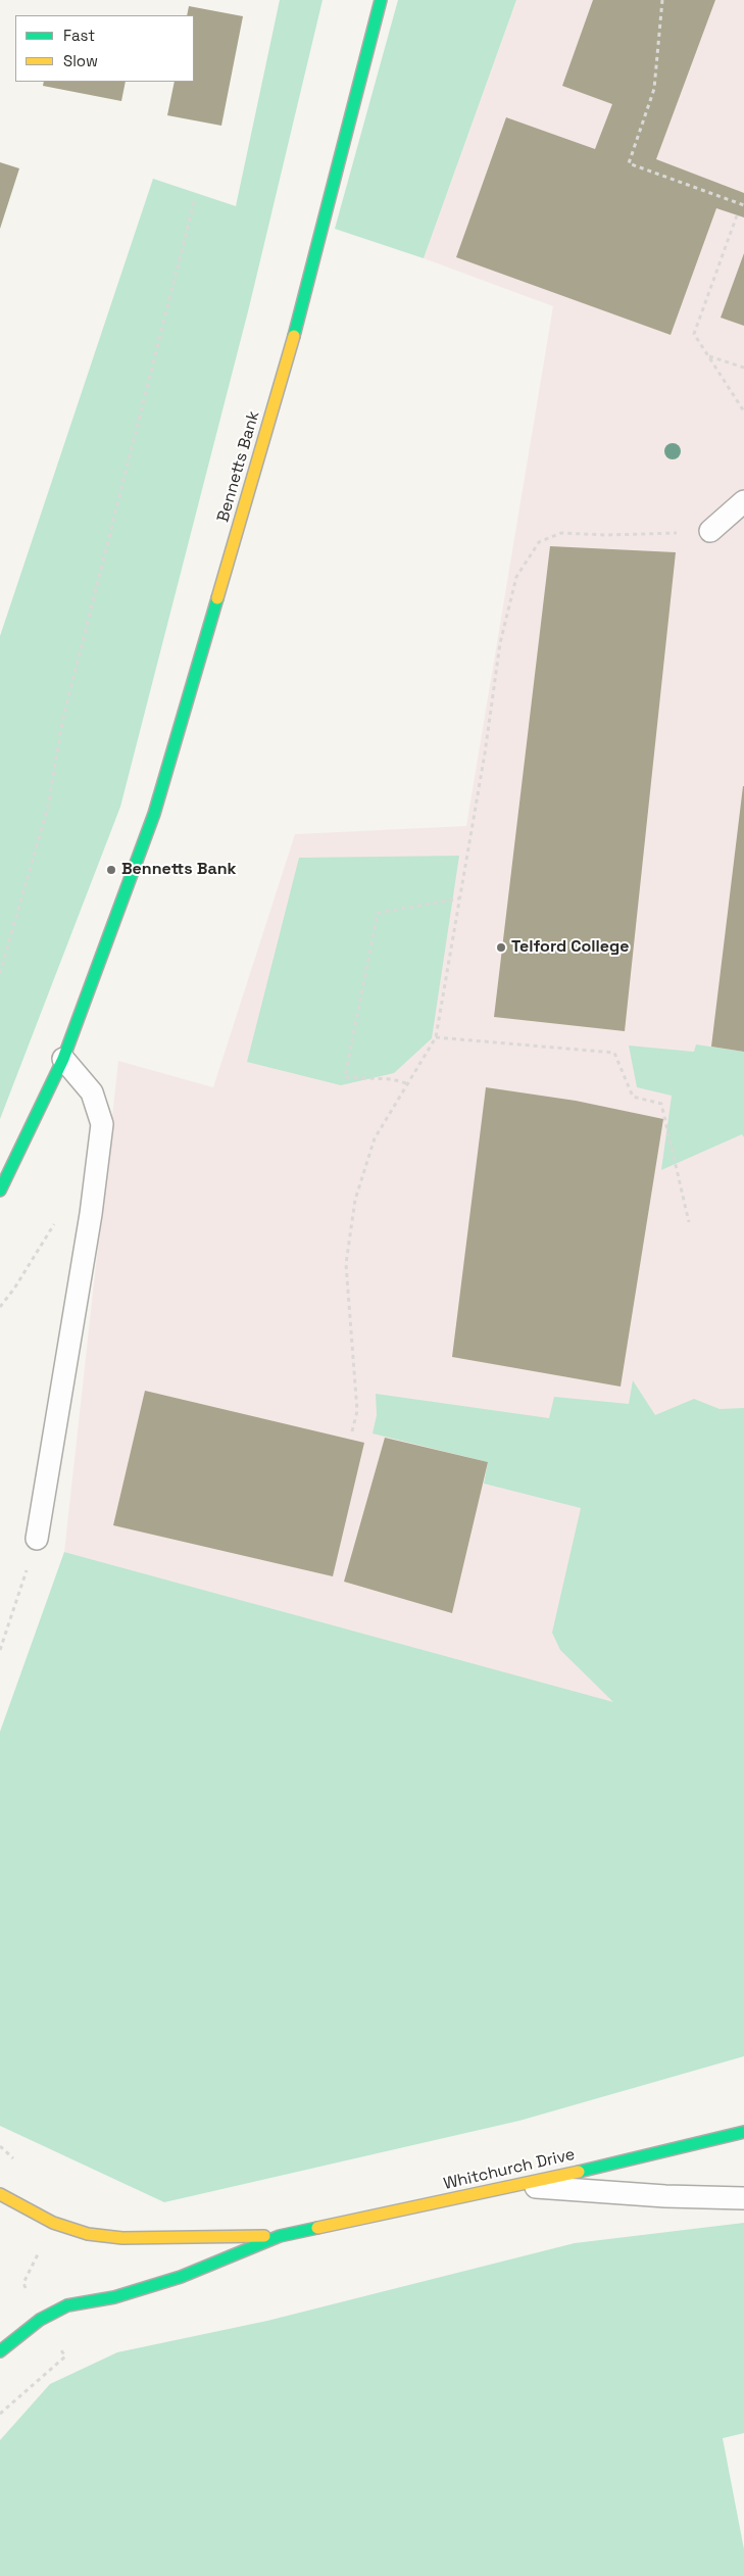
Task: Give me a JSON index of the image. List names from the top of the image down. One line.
{"streets":{"main road":["Bennetts Bank","Whitchurch Drive"]},"places":["Bennetts Bank","Telford College"],"legend":["Fast","Slow"]}
